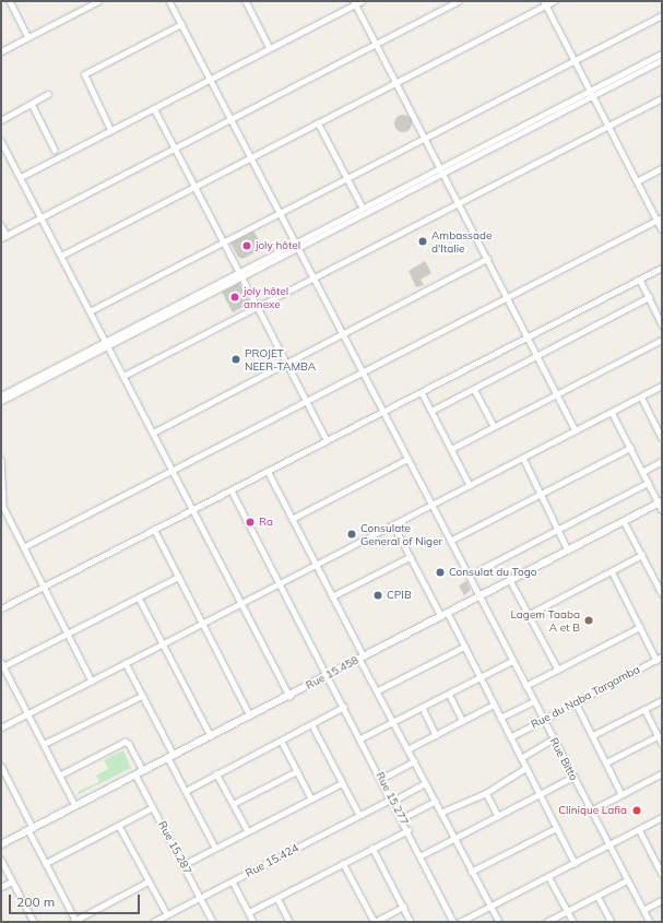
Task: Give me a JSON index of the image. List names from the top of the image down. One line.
{"streets":{"main road":["Rue 15.458"],"street":["Rue du Naba Targamba","Rue Bitto","Rue 15.277","Rue 15.287","Rue 15.424"]},"crossings":[["Rue 15.458","Rue Bitto"],["Rue 15.458","Rue 15.277"],["Rue 15.458","Rue 15.287"],["Rue du Naba Targamba","Rue Bitto"],["Rue 15.277","Rue 15.424"],["Rue 15.287","Rue 15.424"]],"places":["Ambassade d'Italie","joly hôtel","joly hôtel annexe","PROJET NEER-TAMBA","Ra","Consulate General of Niger","Consulat du Togo","CPIB","Lagem Taaba A et B","Clinique Lafia"],"scale_bar":"200 m"}
